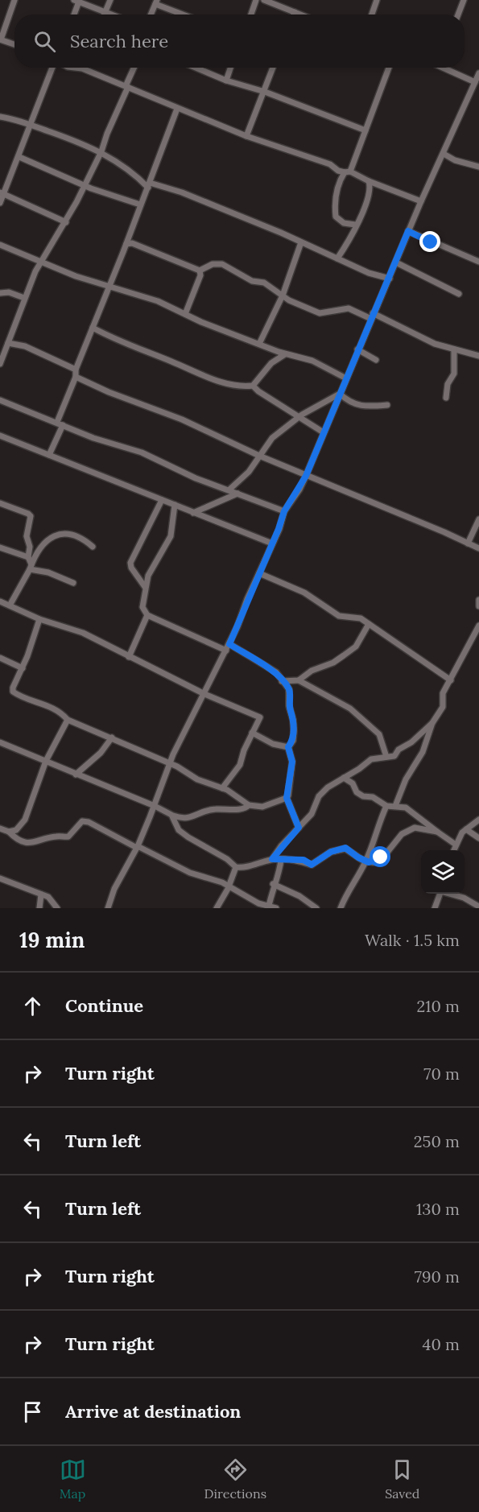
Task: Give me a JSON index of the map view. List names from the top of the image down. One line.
{"page":{"search":"Search here","heading":["19 min","Walk · 1.5 km"],"list":[["Continue","210 m"],["Turn right","70 m"],["Turn left","250 m"],["Turn left","130 m"],["Turn right","790 m"],["Turn right","40 m"],"Arrive at destination"],"nav":["Map","Directions","Saved"]}}
